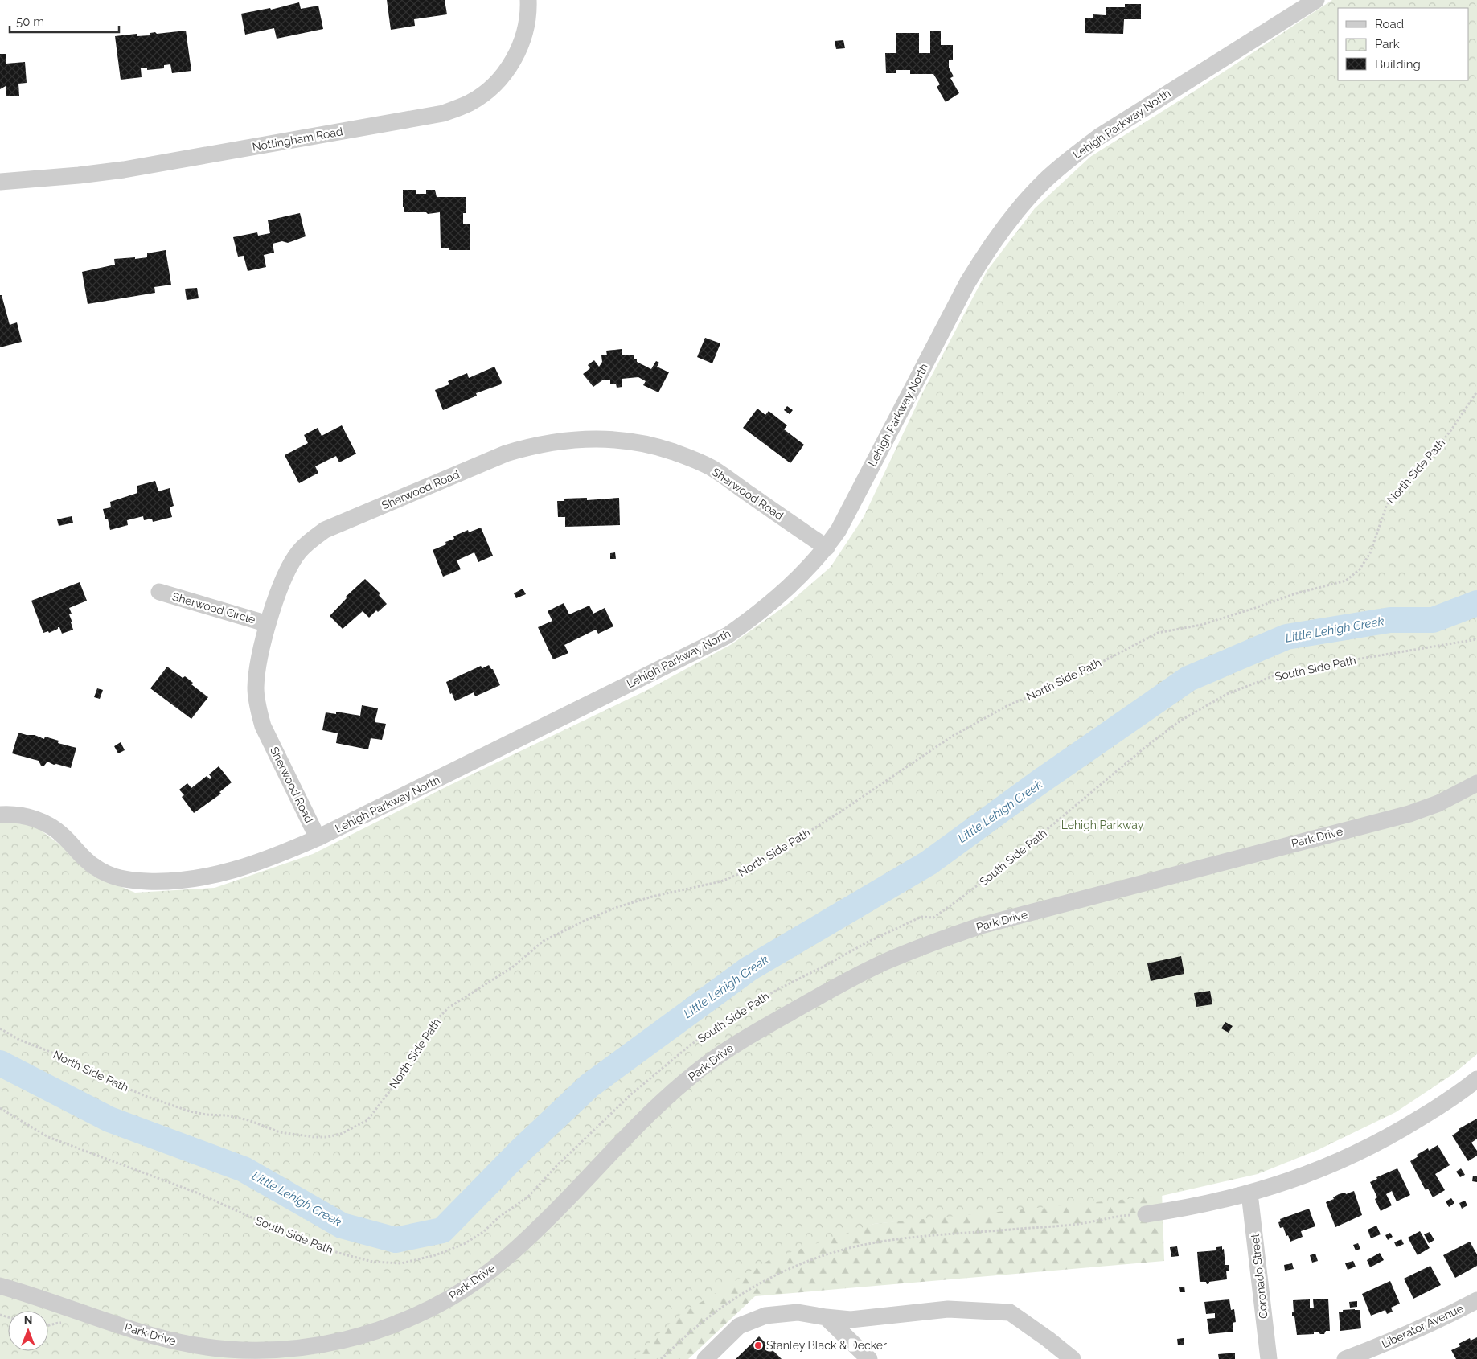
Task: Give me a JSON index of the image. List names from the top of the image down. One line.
{"streets":{"street":["Lehigh Parkway North","Nottingham Road","Sherwood Road","Sherwood Circle","Park Drive","Coronado Street","Liberator Avenue"],"path":["North Side Path","South Side Path"]},"crossings":[["Lehigh Parkway North","Sherwood Road"],["Sherwood Road","Sherwood Circle"]],"water":["Little Lehigh Creek"],"parks":["Lehigh Parkway"],"places":["Stanley Black & Decker"],"legend":["Road","Park","Building"],"scale_bar":"50 m","north":"top"}
